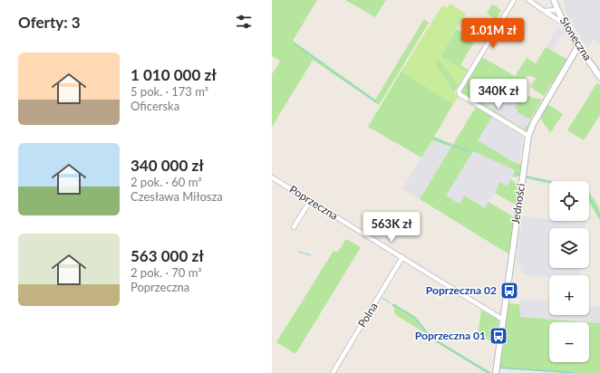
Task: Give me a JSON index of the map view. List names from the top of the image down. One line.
{"streets":{"street":["Słoneczna","Poprzeczna","Jedności","Polna"]},"crossings":[["Słoneczna","Jedności"],["Poprzeczna","Jedności"],["Poprzeczna","Polna"]],"places":{"bus stop":["Poprzeczna 02","Poprzeczna 01"]},"page":{"heading":"Oferty: 3","price":["1.01M zł","340K zł","563K zł"],"list":[{"name":"1 010 000 zł","note":"5 pok. · 173 m² · Oficerska"},{"name":"340 000 zł","note":"2 pok. · 60 m² · Czesława Miłosza"},{"name":"563 000 zł","note":"2 pok. · 70 m² · Poprzeczna"}],"map_buttons":["+","−"]}}
